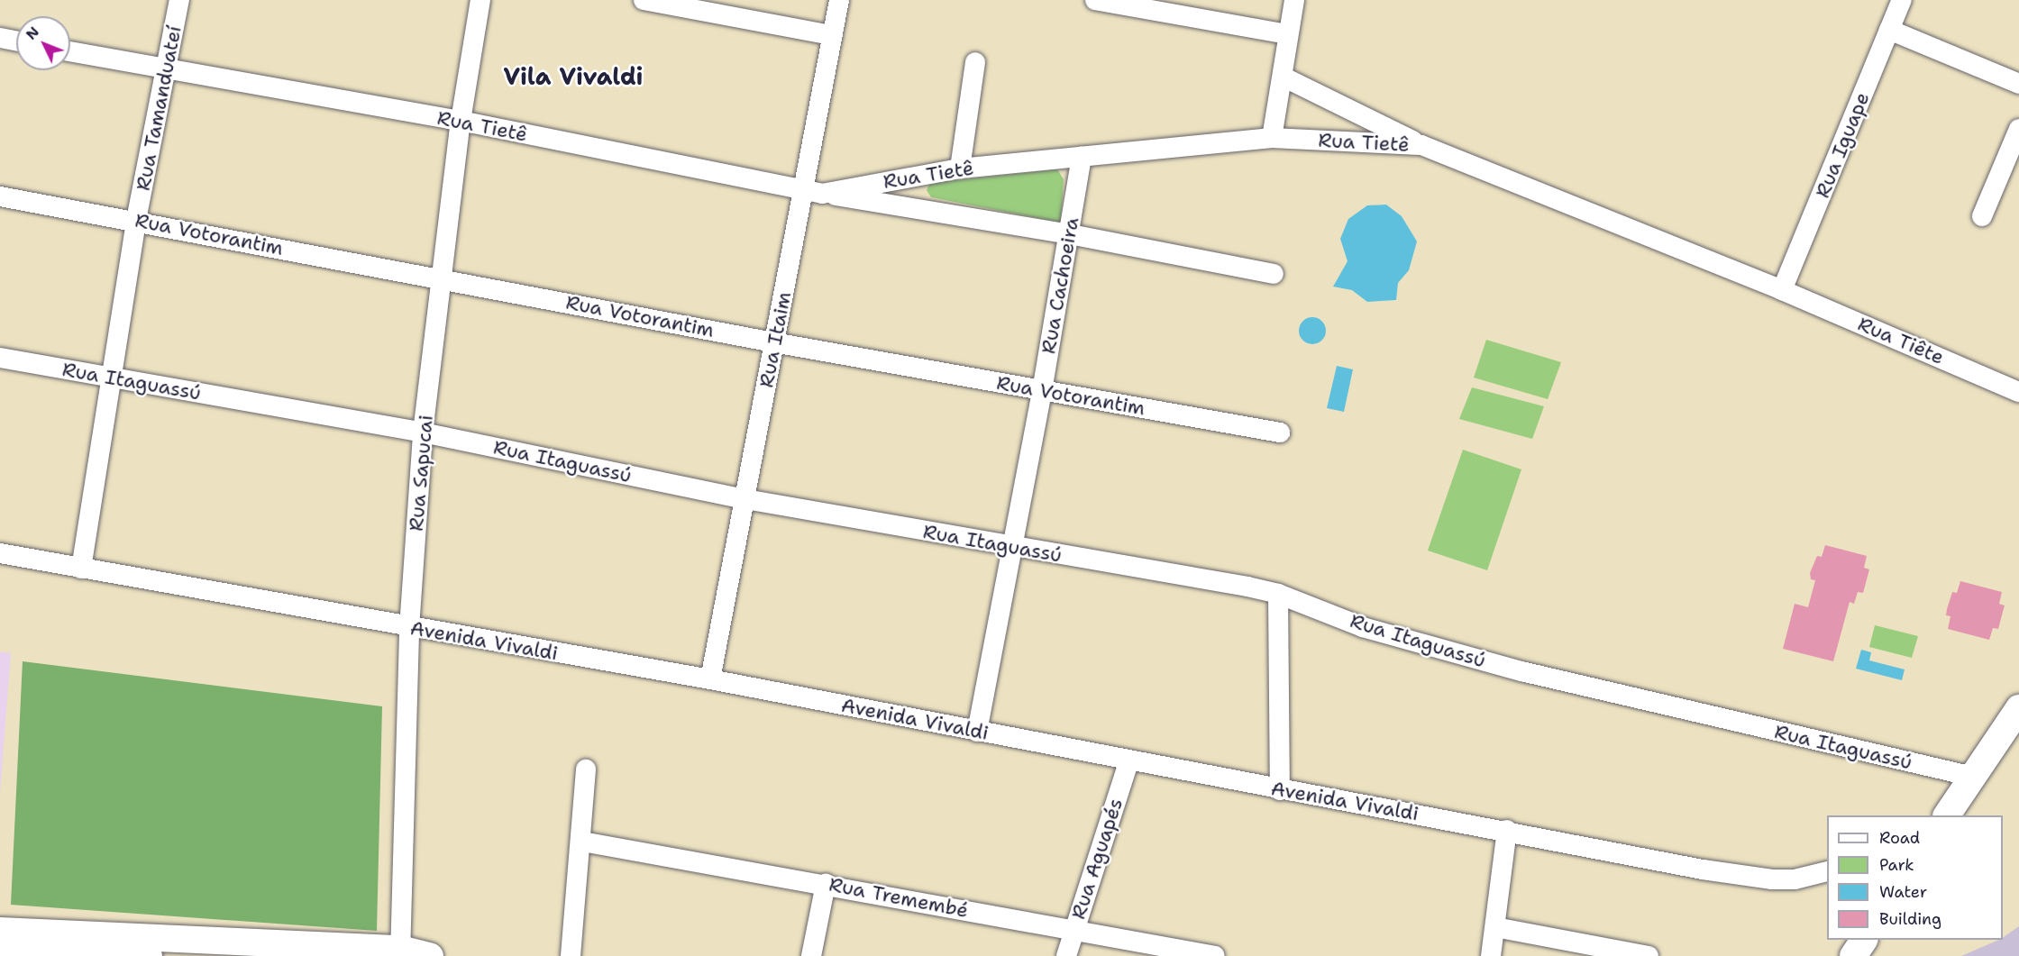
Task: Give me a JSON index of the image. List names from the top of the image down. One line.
{"streets":{"street":["Rua Tamanduateí","Rua Tietê","Rua Iguape","Rua Votorantim","Rua Cachoeira","Rua Itaim","Rua Tiête","Rua Itaguassú","Rua Sapucai","Avenida Vivaldi","Rua Aguapés","Rua Tremembé"]},"crossings":[["Rua Tamanduateí","Rua Tietê"],["Rua Tamanduateí","Rua Votorantim"],["Rua Tamanduateí","Rua Itaguassú"],["Rua Tamanduateí","Avenida Vivaldi"],["Rua Tietê","Rua Iguape"],["Rua Tietê","Rua Cachoeira"],["Rua Tietê","Rua Itaim"],["Rua Tietê","Rua Tiête"],["Rua Tietê","Rua Sapucai"],["Rua Iguape","Rua Tiête"],["Rua Votorantim","Rua Cachoeira"],["Rua Votorantim","Rua Itaim"],["Rua Votorantim","Rua Sapucai"],["Rua Cachoeira","Rua Itaguassú"],["Rua Cachoeira","Avenida Vivaldi"],["Rua Itaim","Rua Itaguassú"],["Rua Itaim","Avenida Vivaldi"],["Rua Itaguassú","Rua Sapucai"],["Rua Sapucai","Avenida Vivaldi"],["Avenida Vivaldi","Rua Aguapés"],["Rua Aguapés","Rua Tremembé"]],"districts":["Vila Vivaldi"],"legend":["Road","Park","Water","Building"],"north":"top left"}
